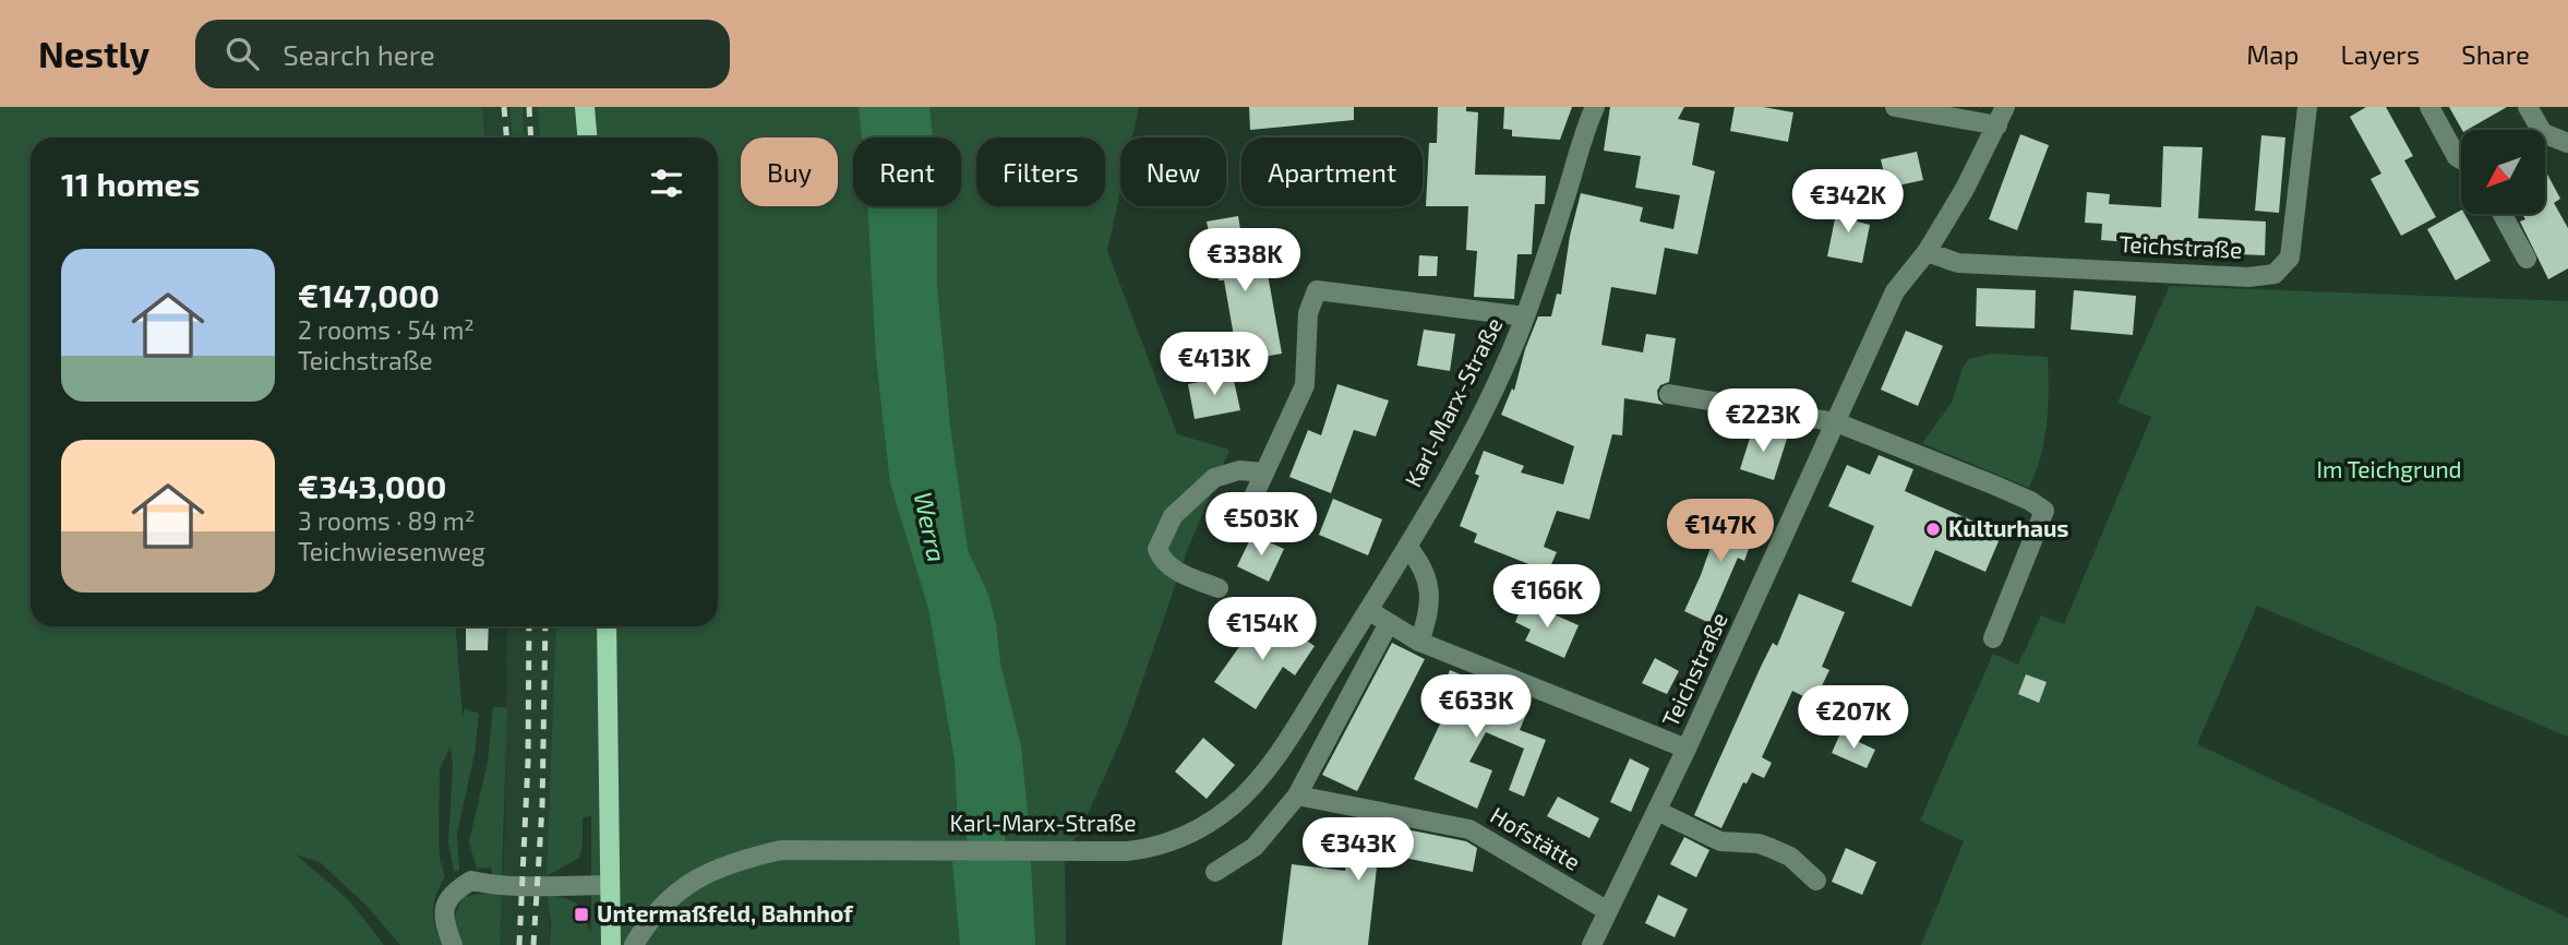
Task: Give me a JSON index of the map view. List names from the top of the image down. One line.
{"streets":{"street":["Teichstraße","Karl-Marx-Straße","Hofstätte"]},"crossings":[["Teichstraße","Hofstätte"]],"water":["Werra"],"parks":["Im Teichgrund"],"places":{"other":["Kulturhaus"],"transit":["Untermaßfeld, Bahnhof"]},"north":"bottom left","page":{"header":"Nestly","search":"Search here","nav":["Map","Layers","Share"],"chip":["Buy","Rent","Filters","New","Apartment"],"heading":"11 homes","price":["€342K","€338K","€413K","€223K","€503K","€147K","€166K","€154K","€633K","€207K","€343K"],"list":[{"name":"€147,000","note":"2 rooms · 54 m² · Teichstraße"},{"name":"€343,000","note":"3 rooms · 89 m² · Teichwiesenweg"}]}}
